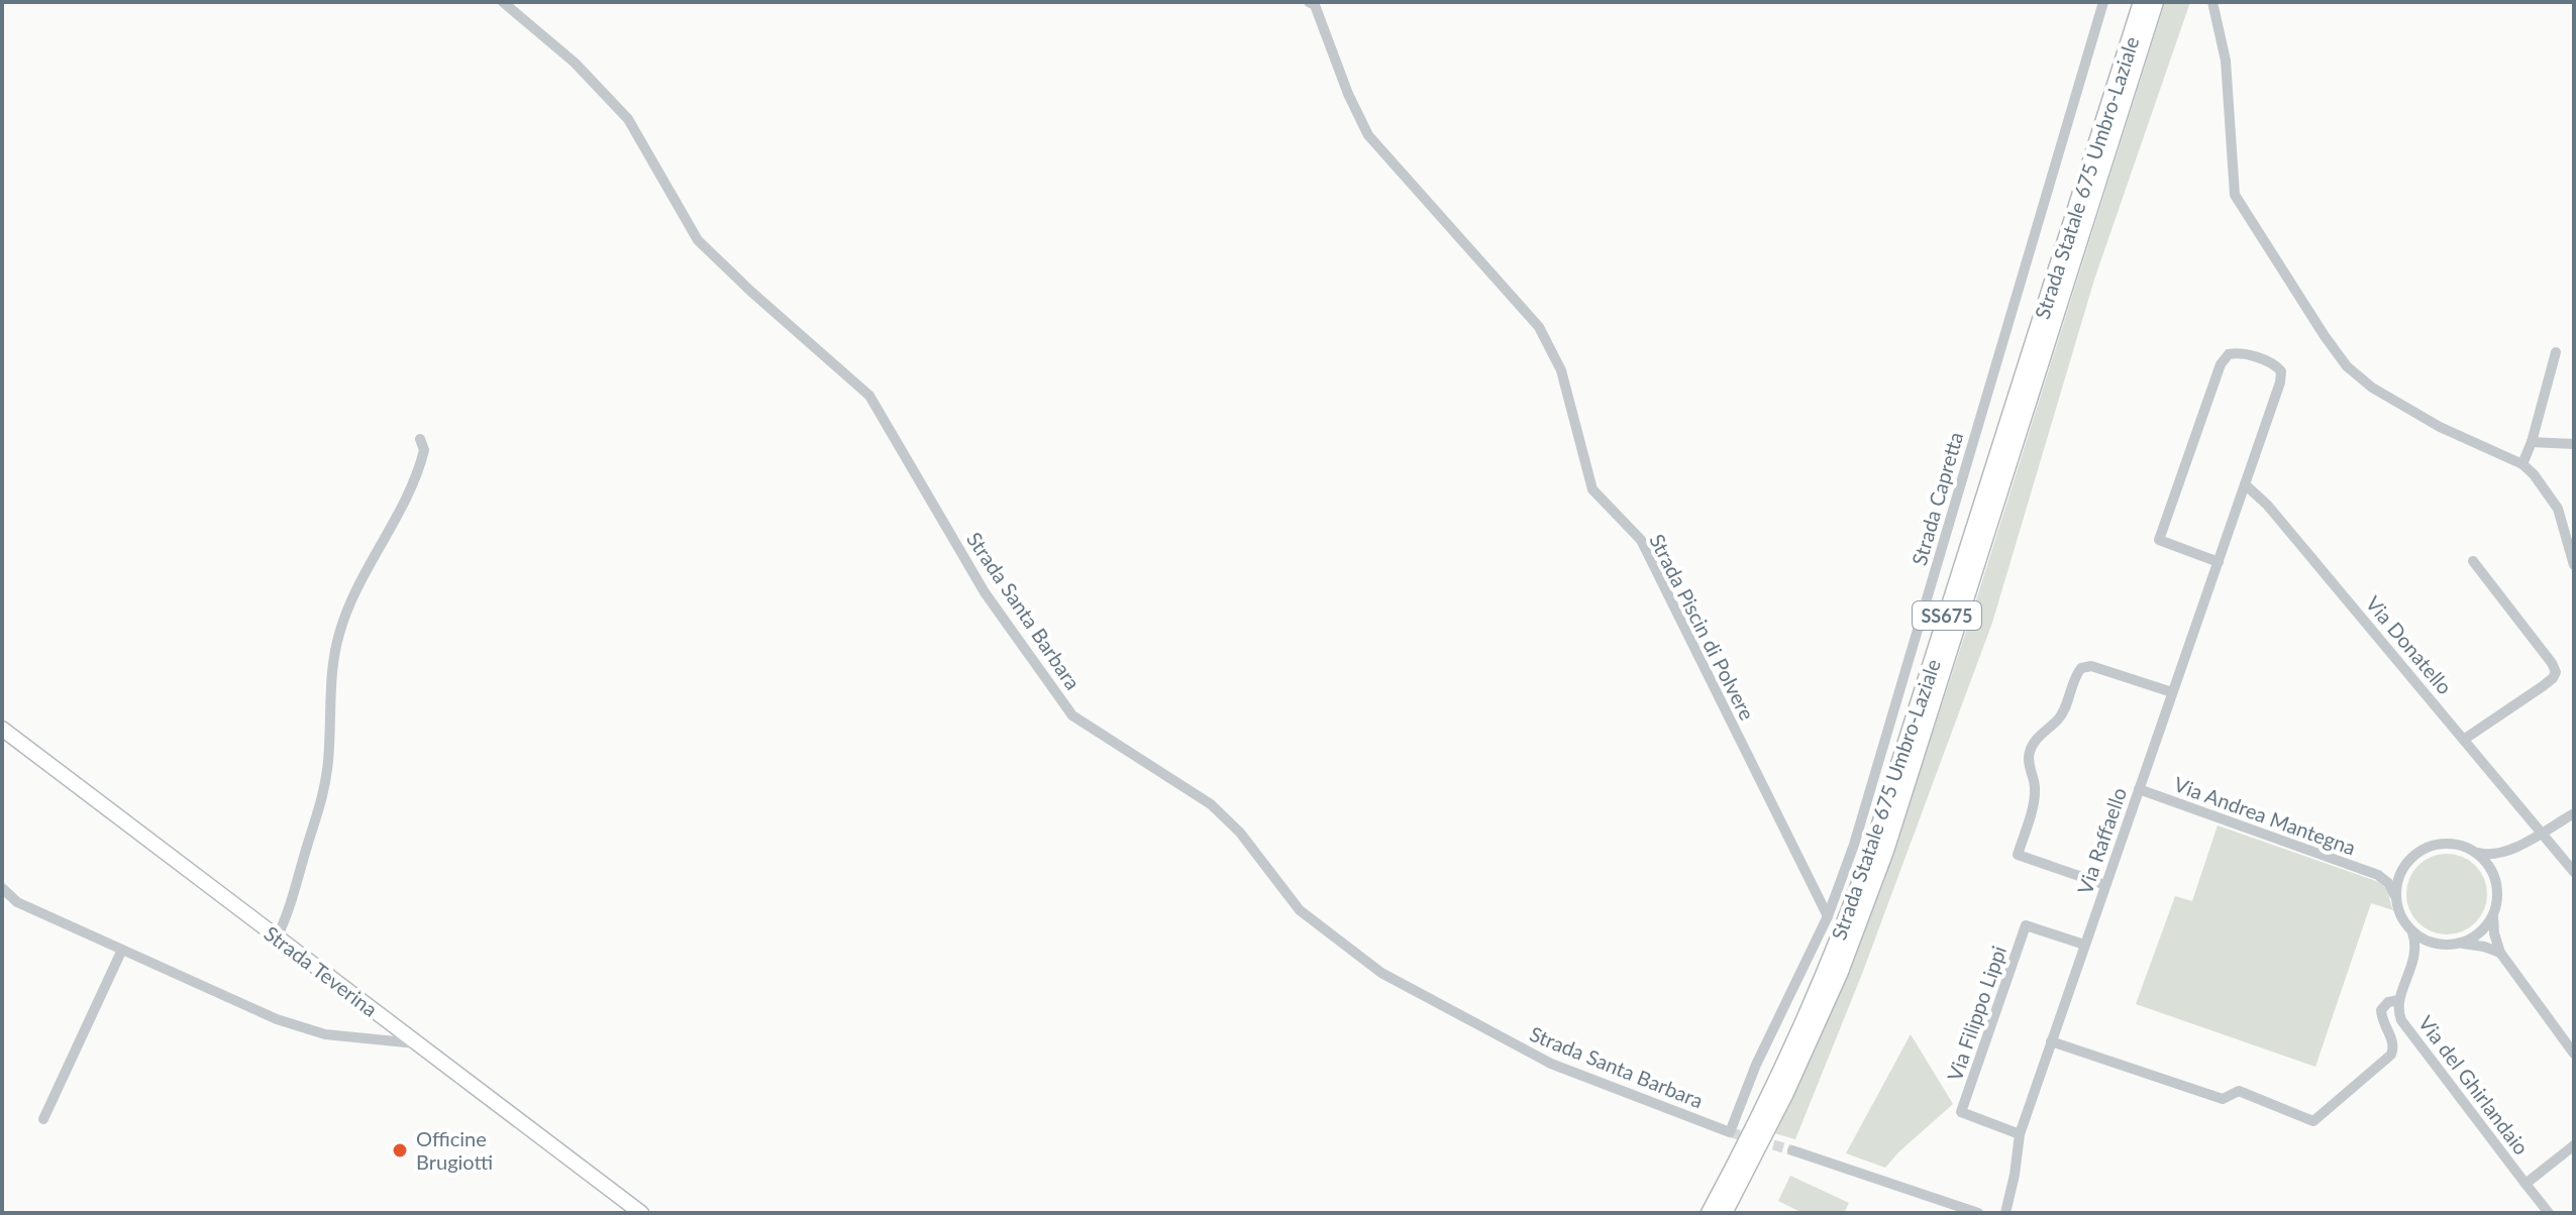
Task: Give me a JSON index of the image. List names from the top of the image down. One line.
{"streets":{"highway":["Strada Statale 675 Umbro-Laziale","SS675"],"main road":["Strada Teverina"],"street":["Strada Capretta","Strada Santa Barbara","Strada Piscin di Polvere","Via Donatello","Via Andrea Mantegna","Via Raffaello","Via Filippo Lippi","Via del Ghirlandaio"]},"crossings":[["Strada Capretta","Strada Santa Barbara"],["Strada Capretta","Strada Piscin di Polvere"],["Via Donatello","Via Raffaello"],["Via Andrea Mantegna","Via Raffaello"],["Via Raffaello","Via Filippo Lippi"]],"places":["Officine Brugiotti"]}
